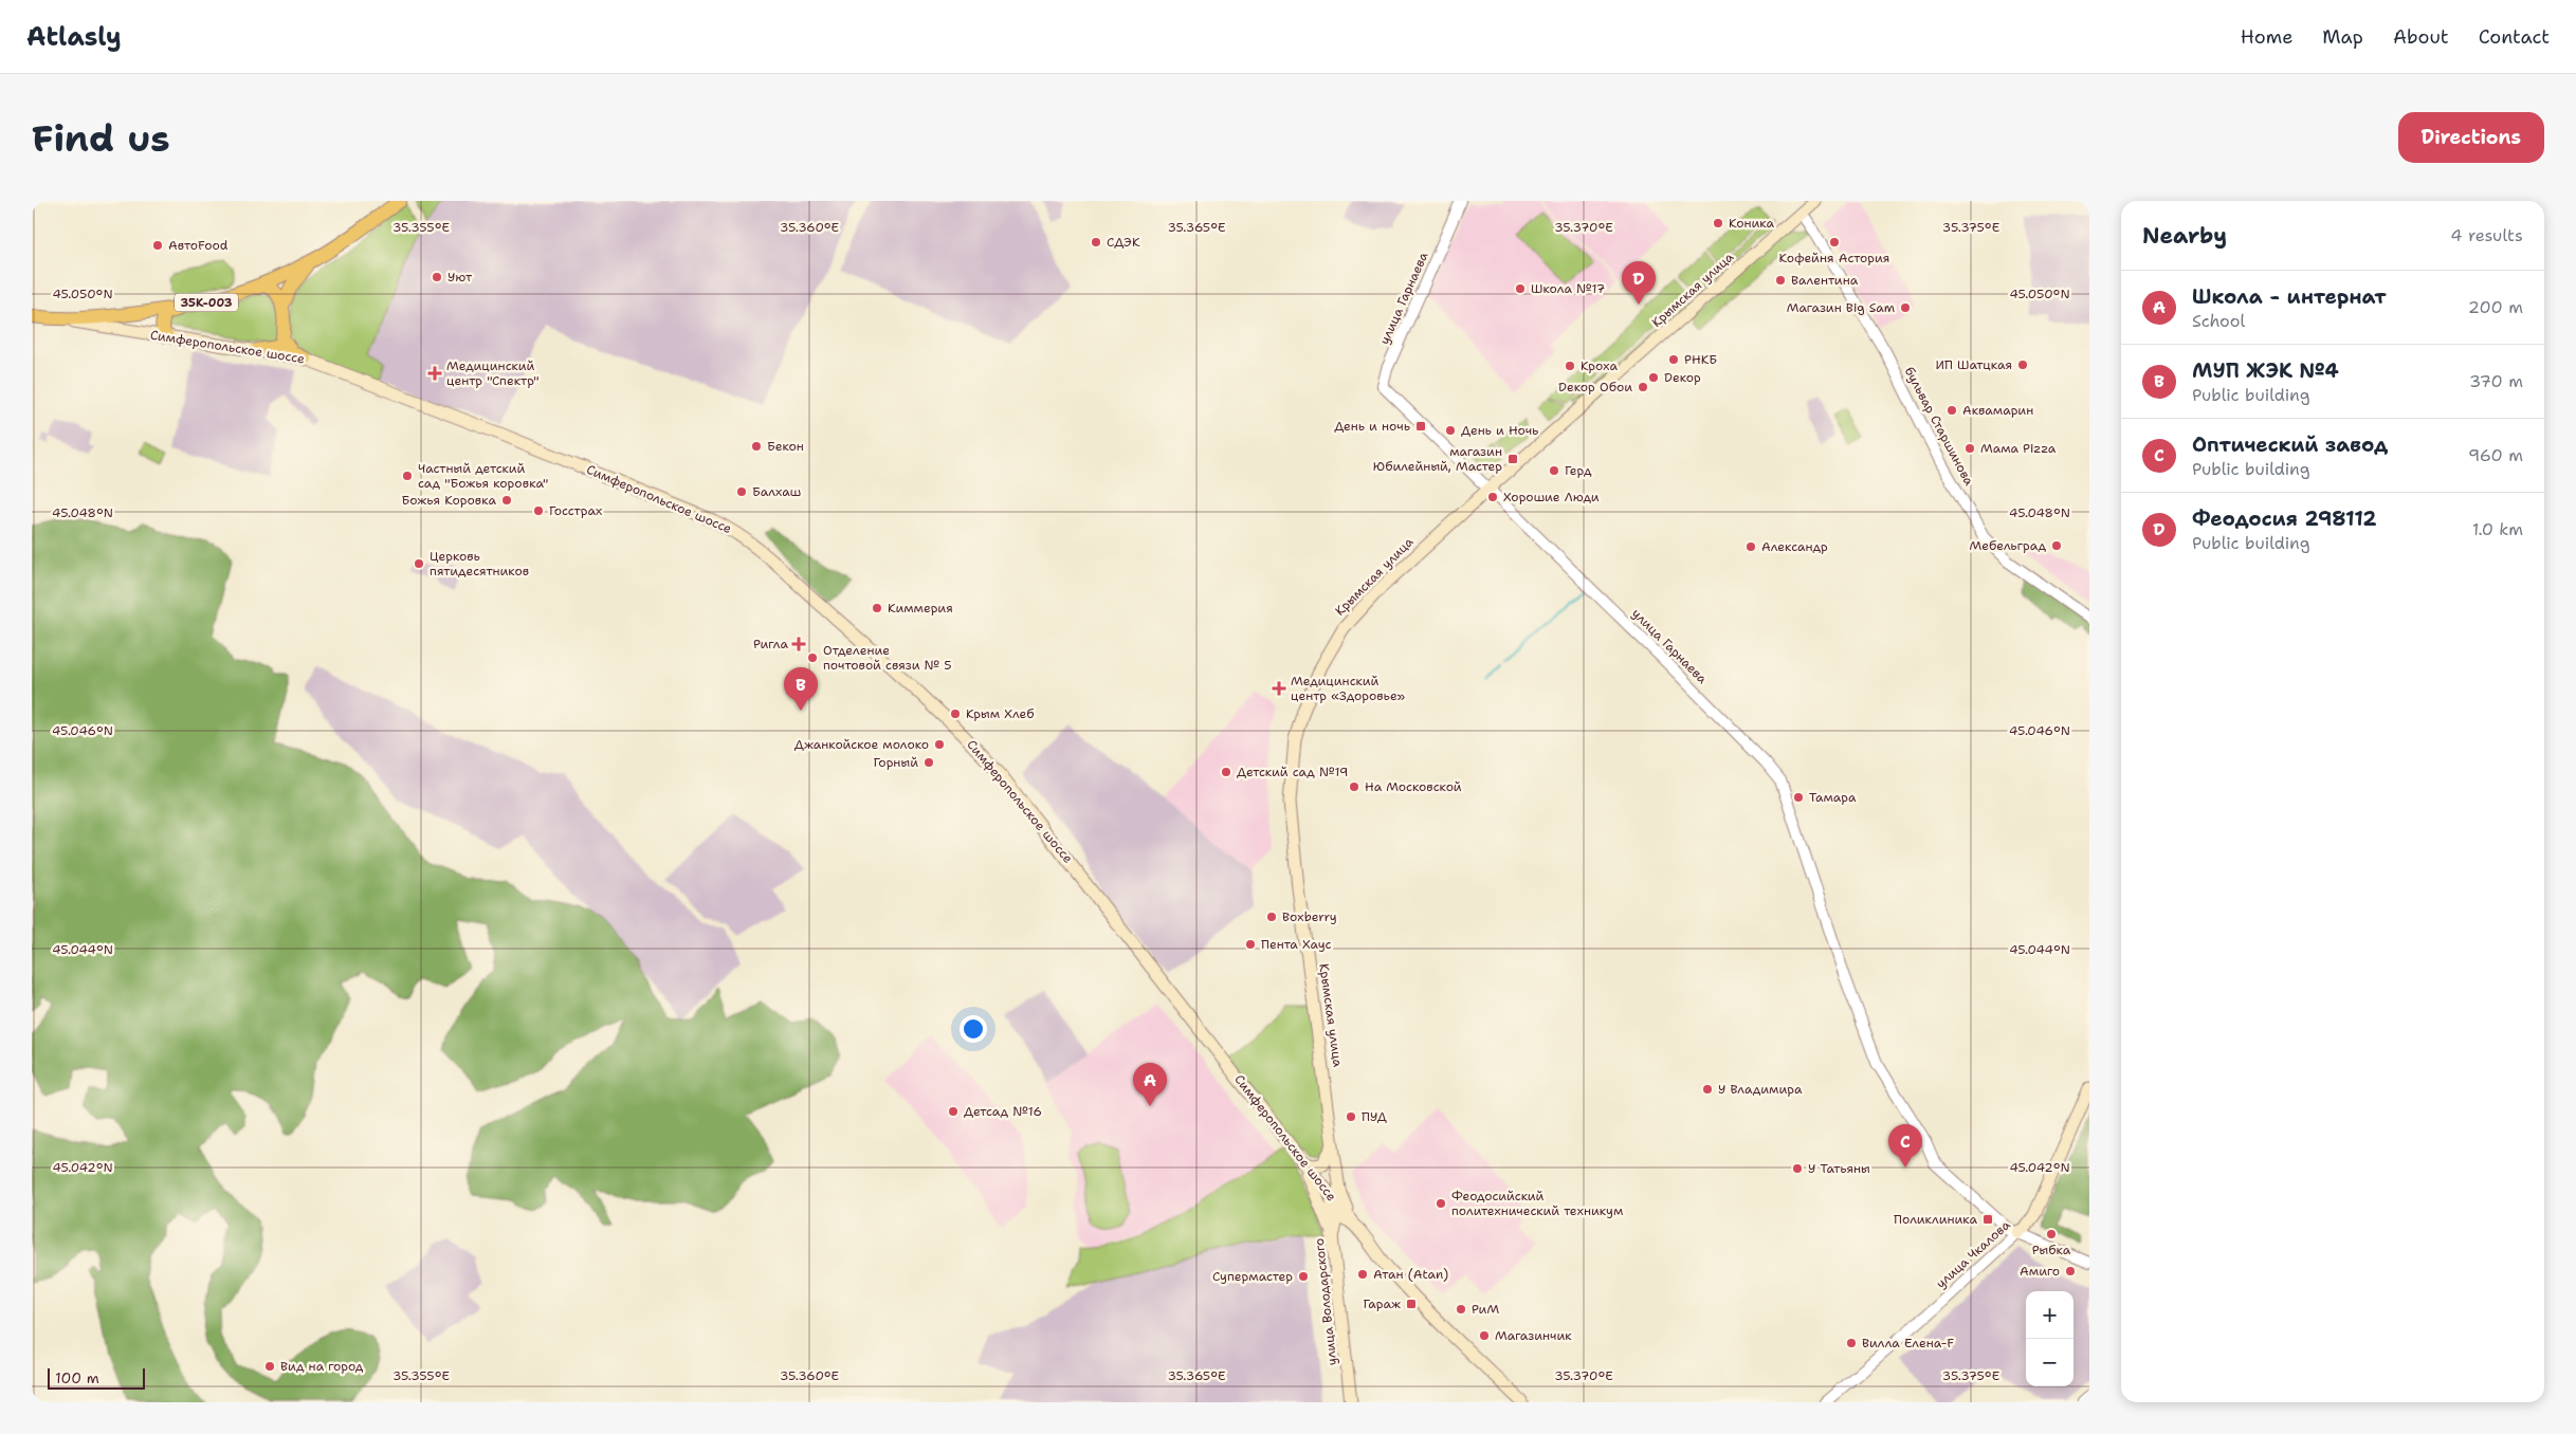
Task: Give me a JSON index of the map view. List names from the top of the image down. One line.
{"streets":{"main road":["Крымская улица","35К-003","Симферопольское шоссе","улица Чкалова","улица Володарского"],"street":["улица Гарнаева","бульвар Старшинова"]},"crossings":[["Крымская улица","улица Гарнаева"],["Крымская улица","Симферопольское шоссе"],["Крымская улица","бульвар Старшинова"],["Крымская улица","улица Володарского"],["улица Гарнаева","улица Чкалова"],["35К-003","Симферопольское шоссе"],["Симферопольское шоссе","улица Володарского"]],"places":{"other":["Коника","СДЭК","Кофейня Астория","АвтоFood","Уют","Валентина","Школа №17","Магазин Big Sam","РНКБ","ИП Шатцкая","Кроха","Dекор","Dекор Обои","Аквамарин","День и Ночь","Бекон","Мама Pizza","Герд","Частный детский сад \"Божья коровка\"","Балхаш","Хорошие Люди","Божья Коровка","Госстрах","Мебельград","Александр","Церковь пятидесятников","Киммерия","Отделение почтовой связи № 5","Крым Хлеб","Джанкойское молоко","Горный","Детский сад №19","На Московской","Тамара","Boxberry","Пента Хаус","У Владимира","Детсад №16","ПУД","У Татьяны","Феодосийский политехнический техникум","Рыбка","Амиго","Атан (Atan)","Супермастер","РиМ","Магазинчик","Вилла Елена-F","Вид на город"],"health":["Медицинский центр \"Спектр\"","Ригла","Медицинский центр «Здоровье»"],"transit":["День и ночь","магазин Юбилейный, Мастер","Поликлиника","Гараж"]},"scale_bar":"100 m","page":{"header":"Atlasly","nav":["Home","Map","About","Contact"],"buttons":"Directions","title":"Find us","heading":["Nearby","4 results"],"pins":["D","B","A","C"],"list":[{"mark":"A","name":"Школа - интернат","note":"School","value":"200 m"},{"mark":"B","name":"МУП ЖЭК №4","note":"Public building","value":"370 m"},{"mark":"C","name":"Оптический завод","note":"Public building","value":"960 m"},{"mark":"D","name":"Феодосия 298112","note":"Public building","value":"1.0 km"}],"map_buttons":["+","−"],"scale":"100 m"},"coordinates":["35.355°E","35.360°E","35.365°E","35.370°E","35.375°E","45.050°N","45.048°N","45.046°N","45.044°N","45.042°N"]}
